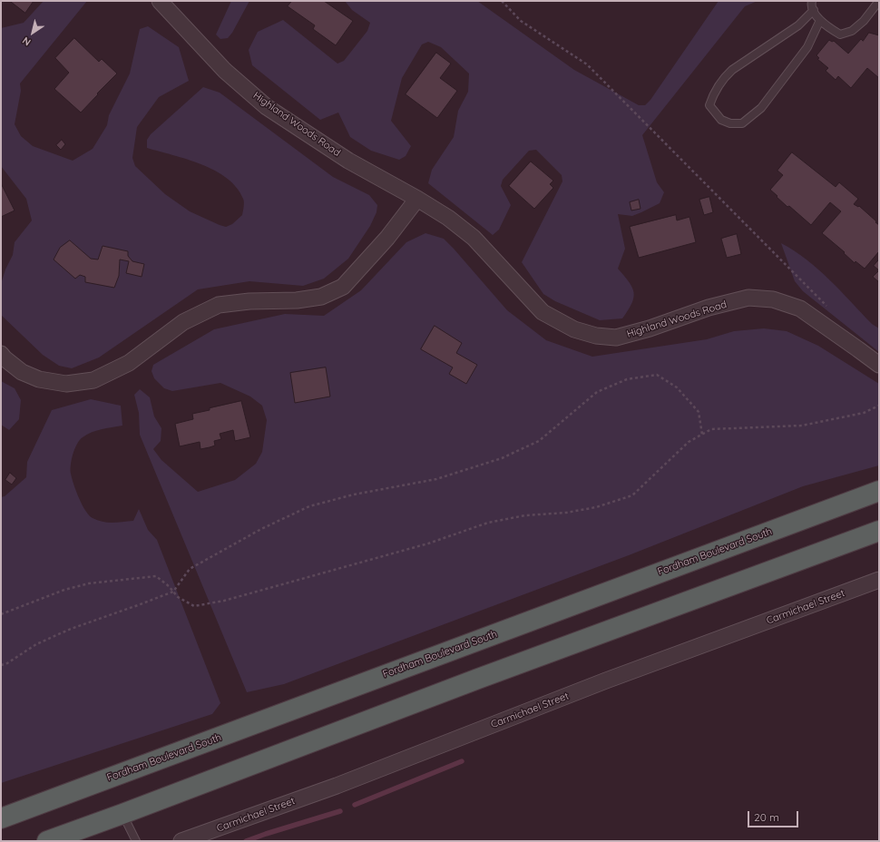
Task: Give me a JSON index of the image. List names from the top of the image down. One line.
{"streets":{"highway":["Fordham Boulevard South"],"street":["Highland Woods Road","Carmichael Street"]},"scale_bar":"20 m","north":"bottom left"}
